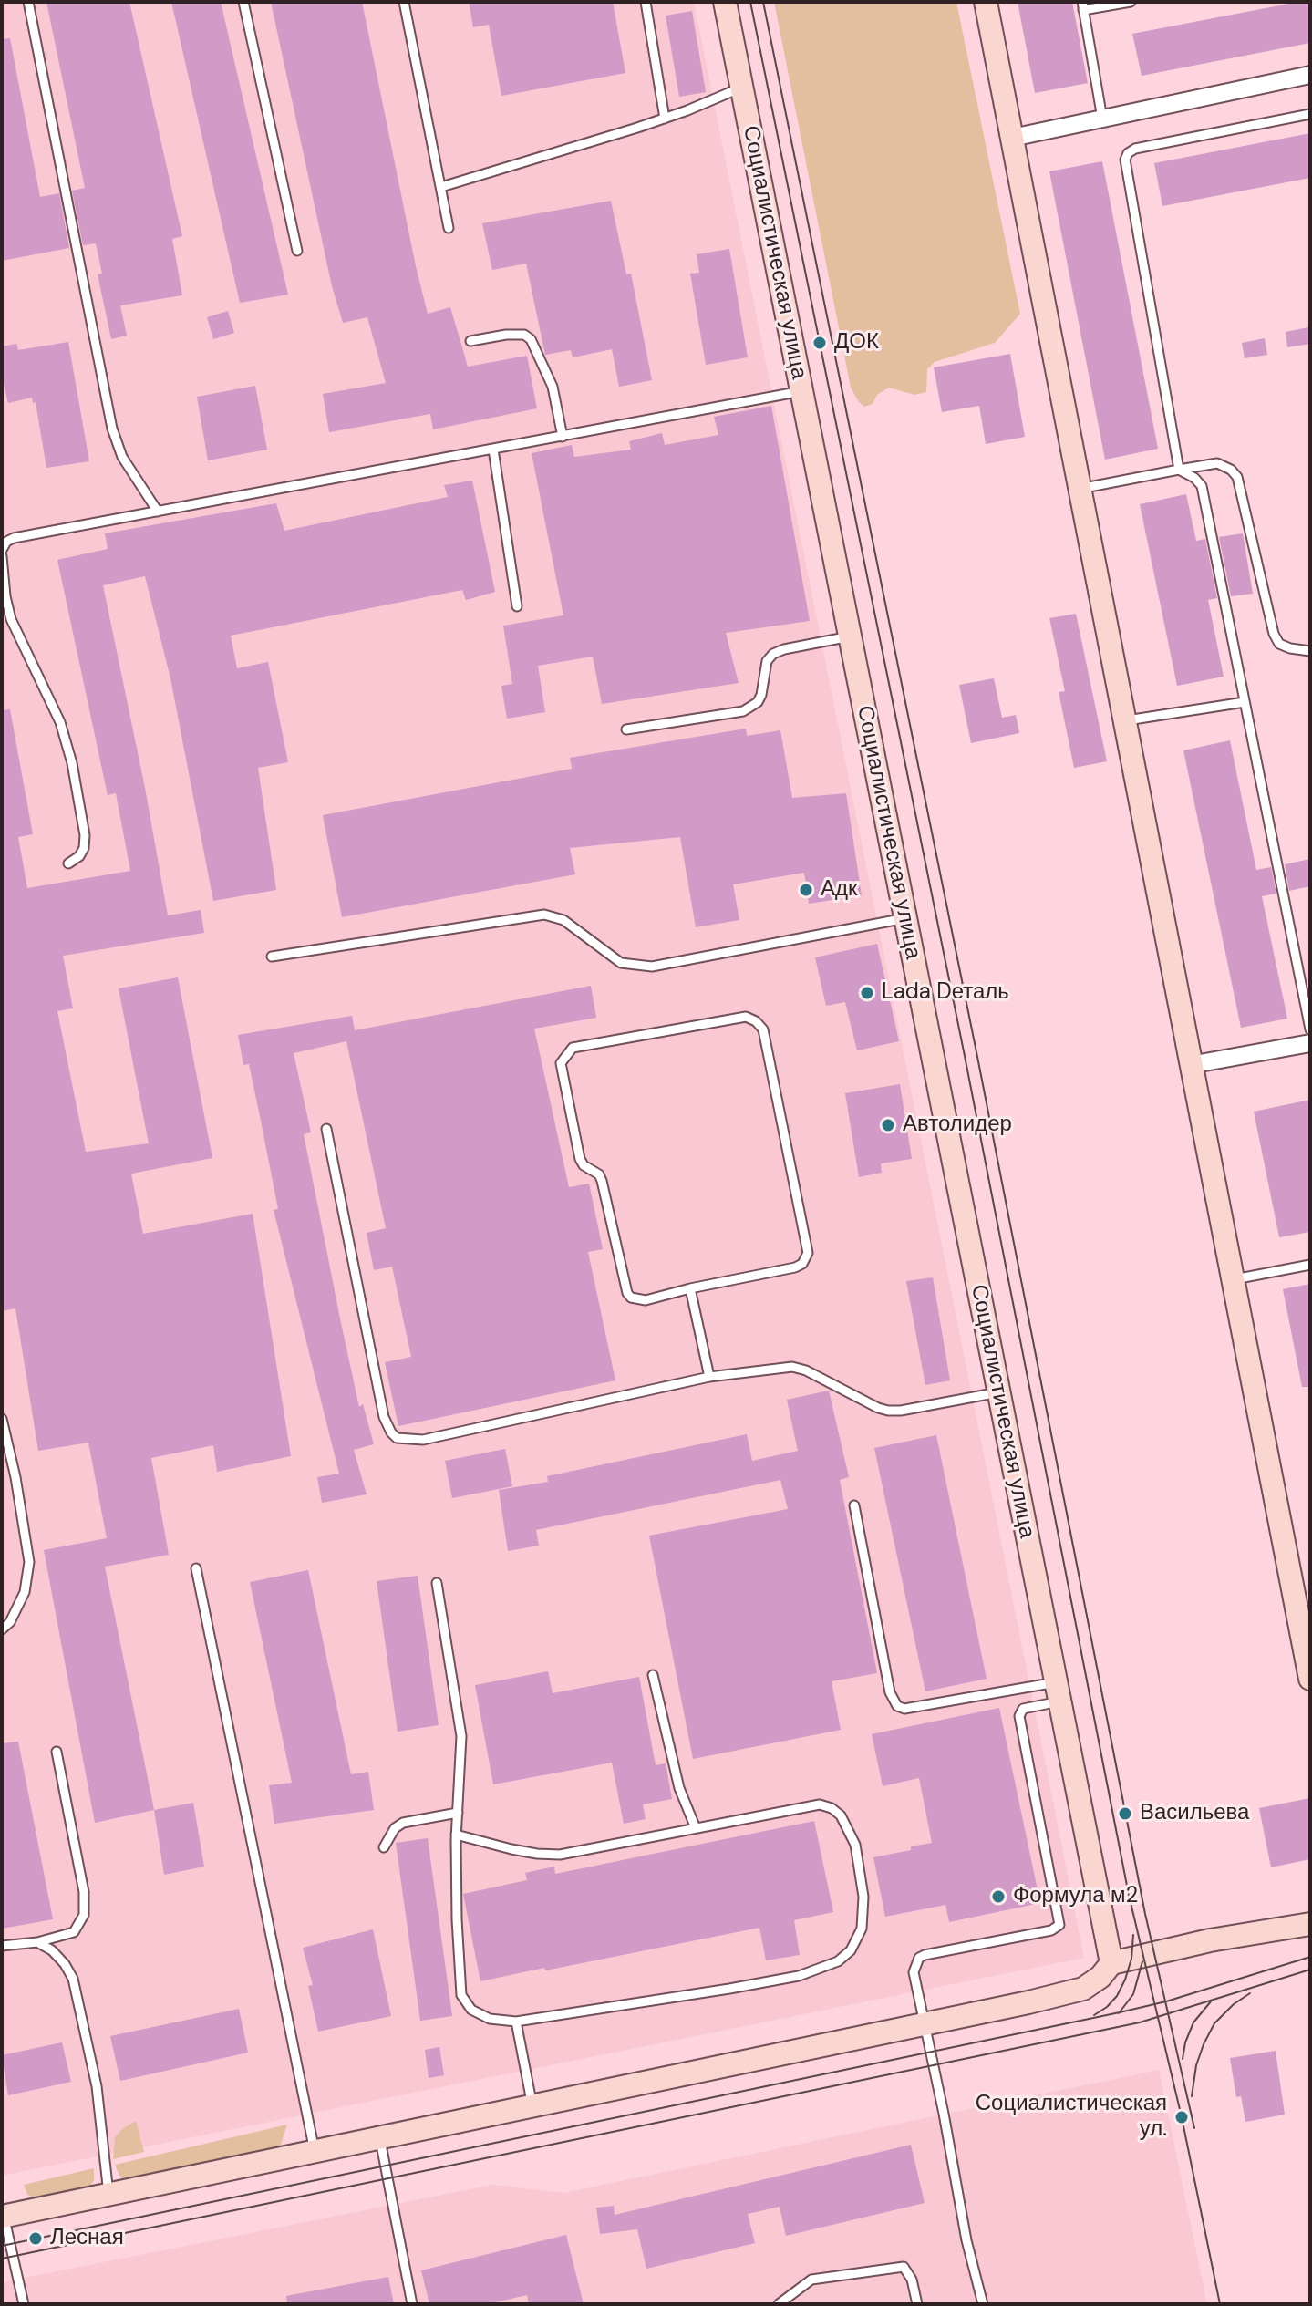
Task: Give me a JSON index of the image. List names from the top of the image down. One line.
{"streets":{"street":["Социалистическая улица"]},"places":["ДОК","Адк","Lada Dеталь","Автолидер","Васильева","Формула м2","Социалистическая ул.","Лесная"]}
